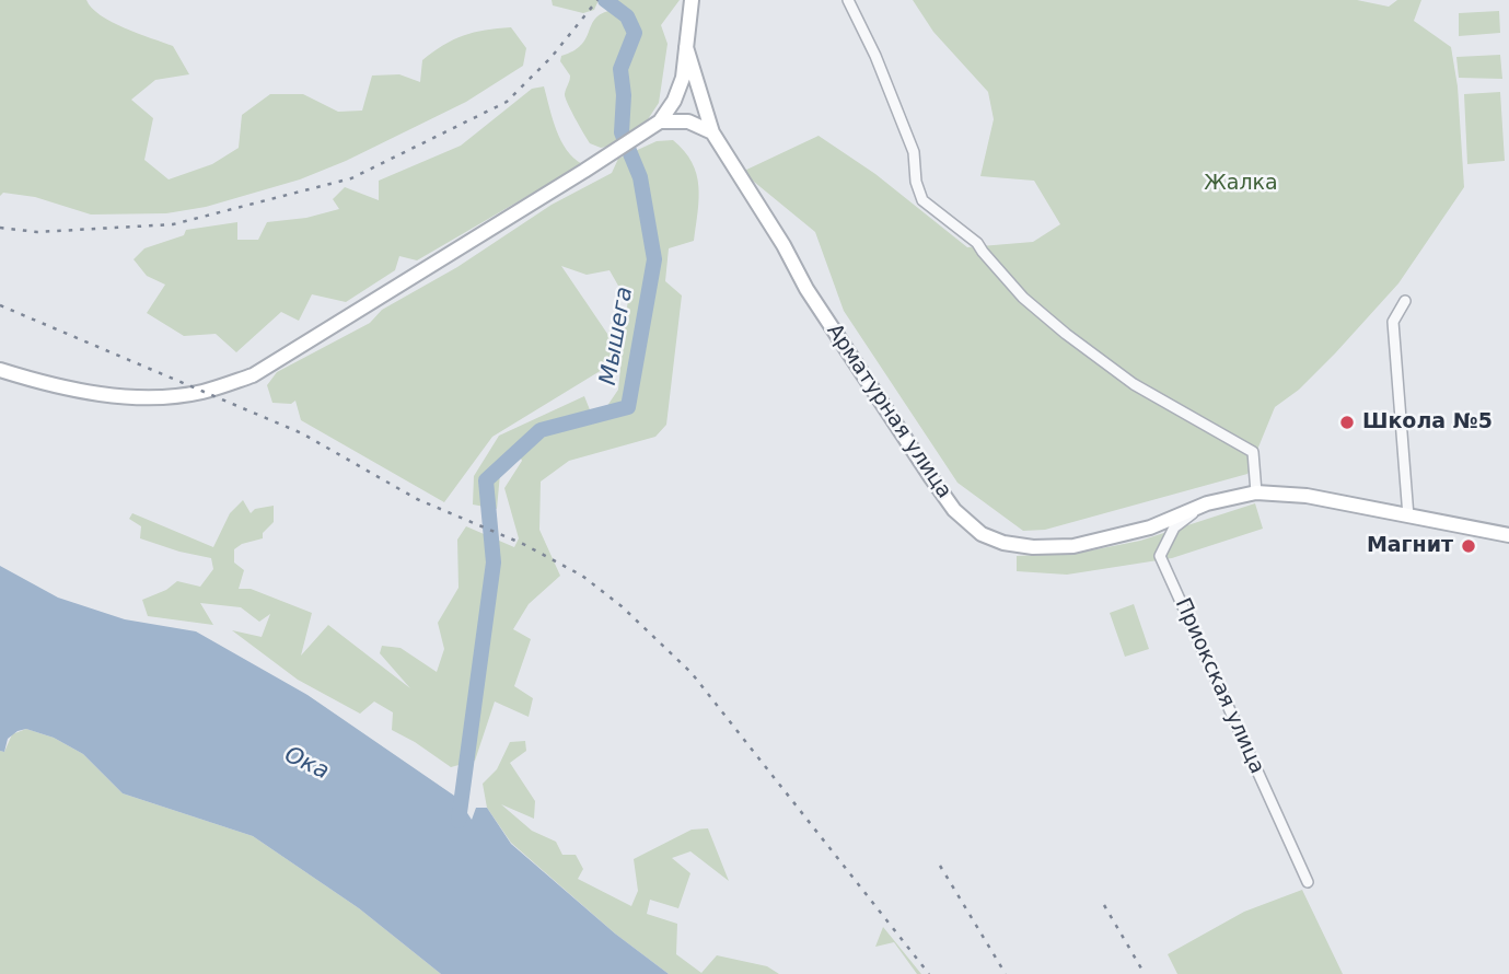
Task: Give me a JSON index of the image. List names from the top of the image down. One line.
{"streets":{"street":["Арматурная улица","Приокская улица"]},"crossings":[["Арматурная улица","Приокская улица"]],"water":["Мышега","Ока"],"parks":["Жалка"],"places":["Школа №5","Магнит"]}
